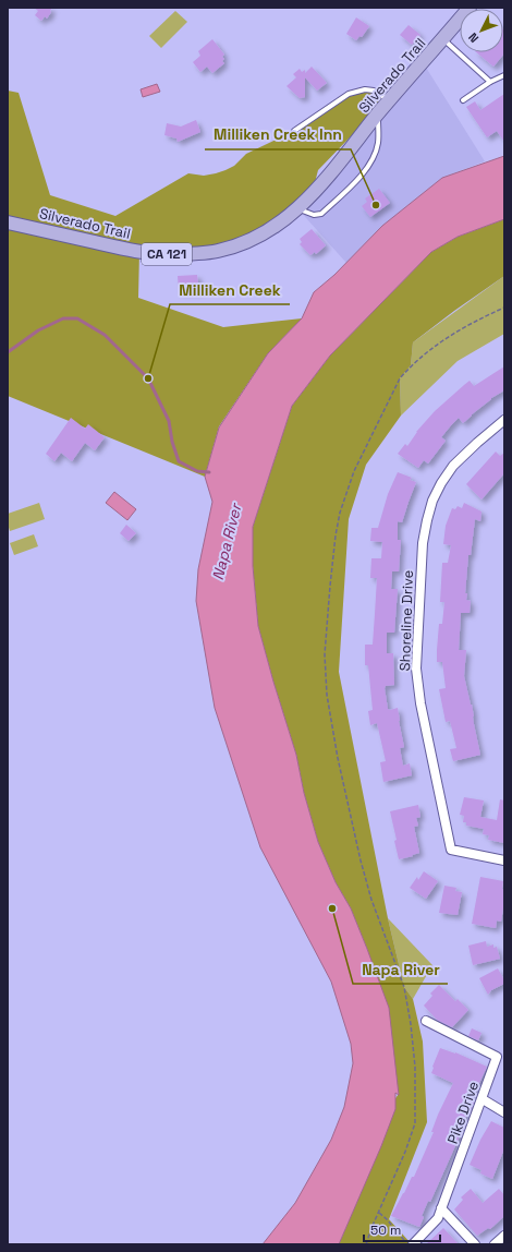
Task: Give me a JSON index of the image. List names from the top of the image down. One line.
{"streets":{"main road":["Silverado Trail","CA 121"],"street":["Shoreline Drive","Pike Drive"]},"water":["Napa River"],"places":["Milliken Creek Inn","Milliken Creek","Napa River"],"scale_bar":"50 m","north":"bottom left"}
